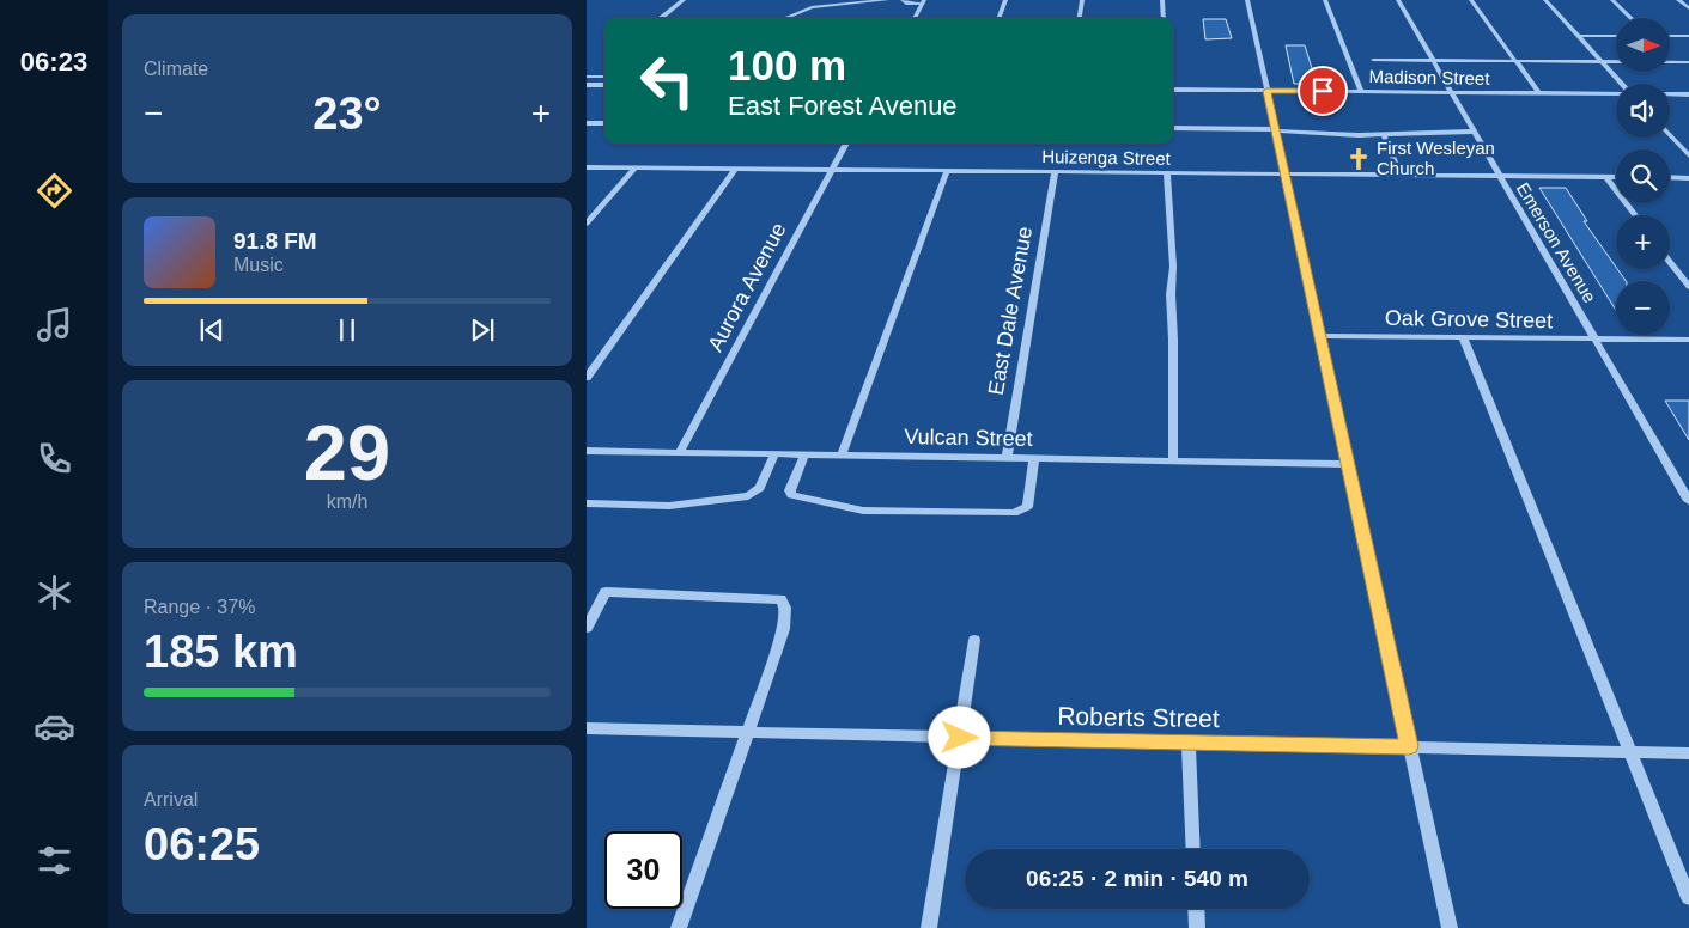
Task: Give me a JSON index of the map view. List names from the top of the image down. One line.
{"streets":{"street":["Madison Street","Huizenga Street","Emerson Avenue","Aurora Avenue","East Dale Avenue","Oak Grove Street","Vulcan Street","Roberts Street"]},"crossings":[["Madison Street","Emerson Avenue"],["Huizenga Street","Emerson Avenue"],["Huizenga Street","Aurora Avenue"],["Huizenga Street","East Dale Avenue"],["Emerson Avenue","Oak Grove Street"],["Aurora Avenue","Vulcan Street"],["East Dale Avenue","Vulcan Street"]],"places":{"church":["First Wesleyan Church"]},"north":"right","page":{"tabs":"06:23","tile":["Climate",["29","km/h"],["Range · 37%","185 km"],["Arrival","06:25"]],"map_buttons":["+","−"],"turn":["100 m","East Forest Avenue"],"heat":["−","23°","+"],"song":["91.8 FM","Music"],"limit":"30","trip":"06:25 · 2 min · 540 m"}}
